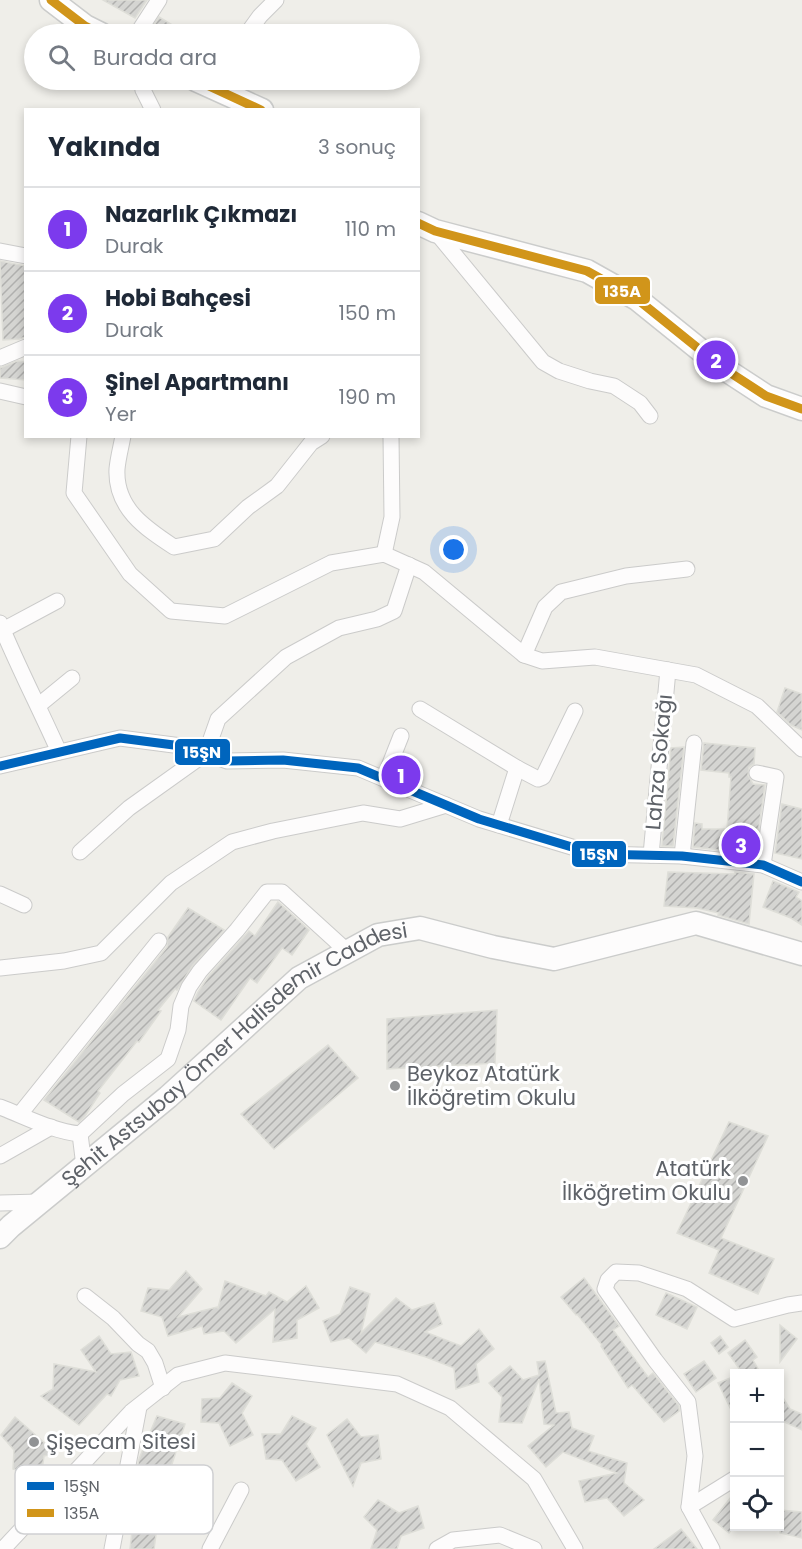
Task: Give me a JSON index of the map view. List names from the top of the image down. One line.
{"streets":{"street":["Lahza Sokağı","Şehit Astsubay Ömer Halisdemir Caddesi"]},"places":["Beykoz Atatürk İlköğretim Okulu","Atatürk İlköğretim Okulu","Şişecam Sitesi"],"lines":["transit line 135A","transit line 15ŞN"],"legend":["15ŞN","135A"],"page":{"search":"Burada ara","heading":["Yakında","3 sonuç"],"list":[{"mark":"1","name":"Nazarlık Çıkmazı","note":"Durak","value":"110 m"},{"mark":"2","name":"Hobi Bahçesi","note":"Durak","value":"150 m"},{"mark":"3","name":"Şinel Apartmanı","note":"Yer","value":"190 m"}],"pins":["2","1","3"],"map_buttons":["+","−"]}}
